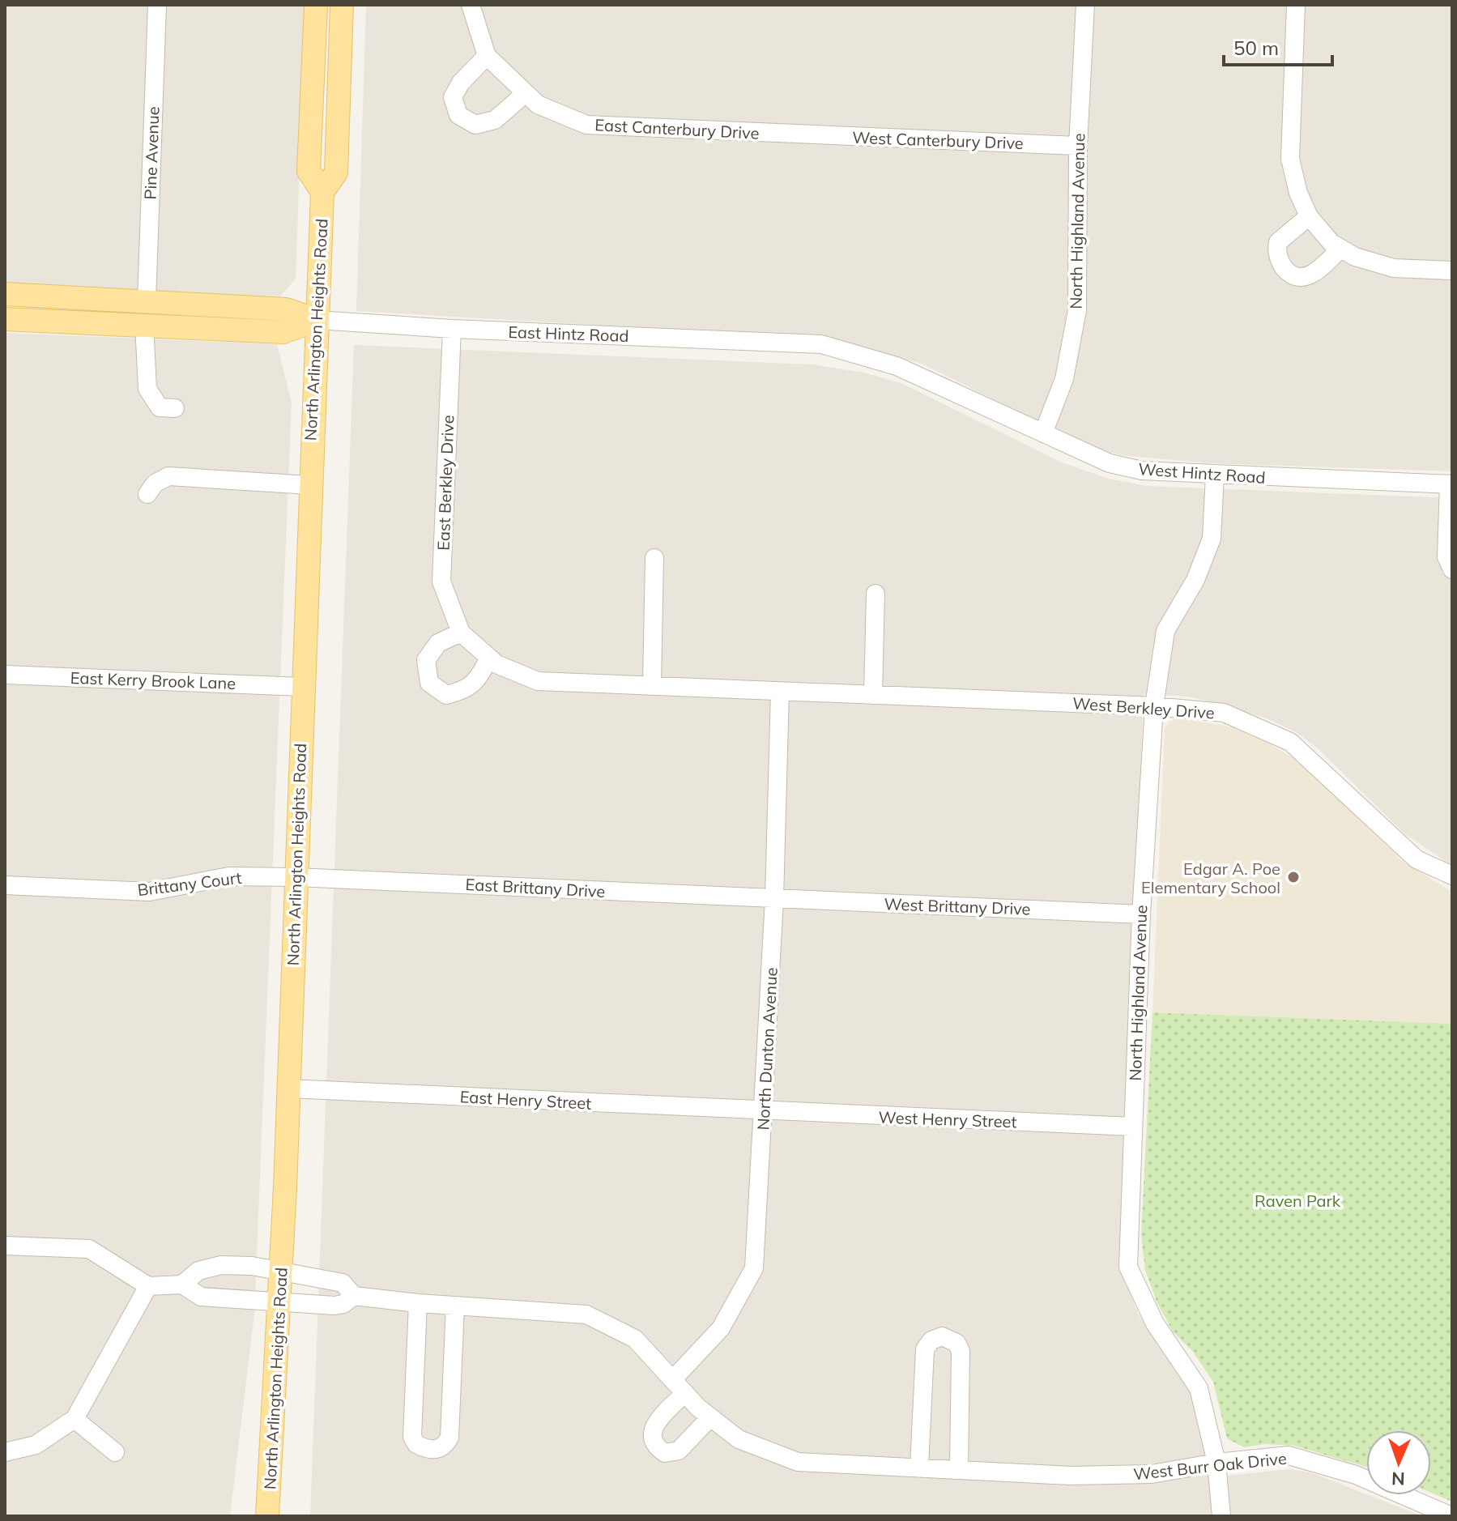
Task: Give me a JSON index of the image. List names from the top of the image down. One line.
{"streets":{"main road":["North Arlington Heights Road","East Hintz Road"],"street":["East Canterbury Drive","West Canterbury Drive","Pine Avenue","North Highland Avenue","West Hintz Road","East Berkley Drive","East Kerry Brook Lane","West Berkley Drive","Brittany Court","East Brittany Drive","West Brittany Drive","North Dunton Avenue","East Henry Street","West Henry Street","West Burr Oak Drive"]},"crossings":[["East Canterbury Drive","West Canterbury Drive"],["West Canterbury Drive","North Highland Avenue"],["Pine Avenue","East Hintz Road"],["North Highland Avenue","West Hintz Road"],["North Highland Avenue","West Berkley Drive"],["North Highland Avenue","West Brittany Drive"],["North Highland Avenue","West Henry Street"],["North Highland Avenue","West Burr Oak Drive"],["North Arlington Heights Road","East Hintz Road"],["North Arlington Heights Road","East Kerry Brook Lane"],["North Arlington Heights Road","Brittany Court"],["North Arlington Heights Road","East Brittany Drive"],["North Arlington Heights Road","East Henry Street"],["East Hintz Road","West Hintz Road"],["East Hintz Road","East Berkley Drive"],["East Berkley Drive","West Berkley Drive"],["East Berkley Drive","North Dunton Avenue"],["West Berkley Drive","North Dunton Avenue"],["Brittany Court","East Brittany Drive"],["East Brittany Drive","West Brittany Drive"],["East Brittany Drive","North Dunton Avenue"],["West Brittany Drive","North Dunton Avenue"],["North Dunton Avenue","East Henry Street"],["North Dunton Avenue","West Henry Street"],["North Dunton Avenue","West Burr Oak Drive"],["East Henry Street","West Henry Street"]],"parks":["Raven Park"],"places":["Edgar A. Poe Elementary School"],"scale_bar":"50 m","north":"bottom"}
